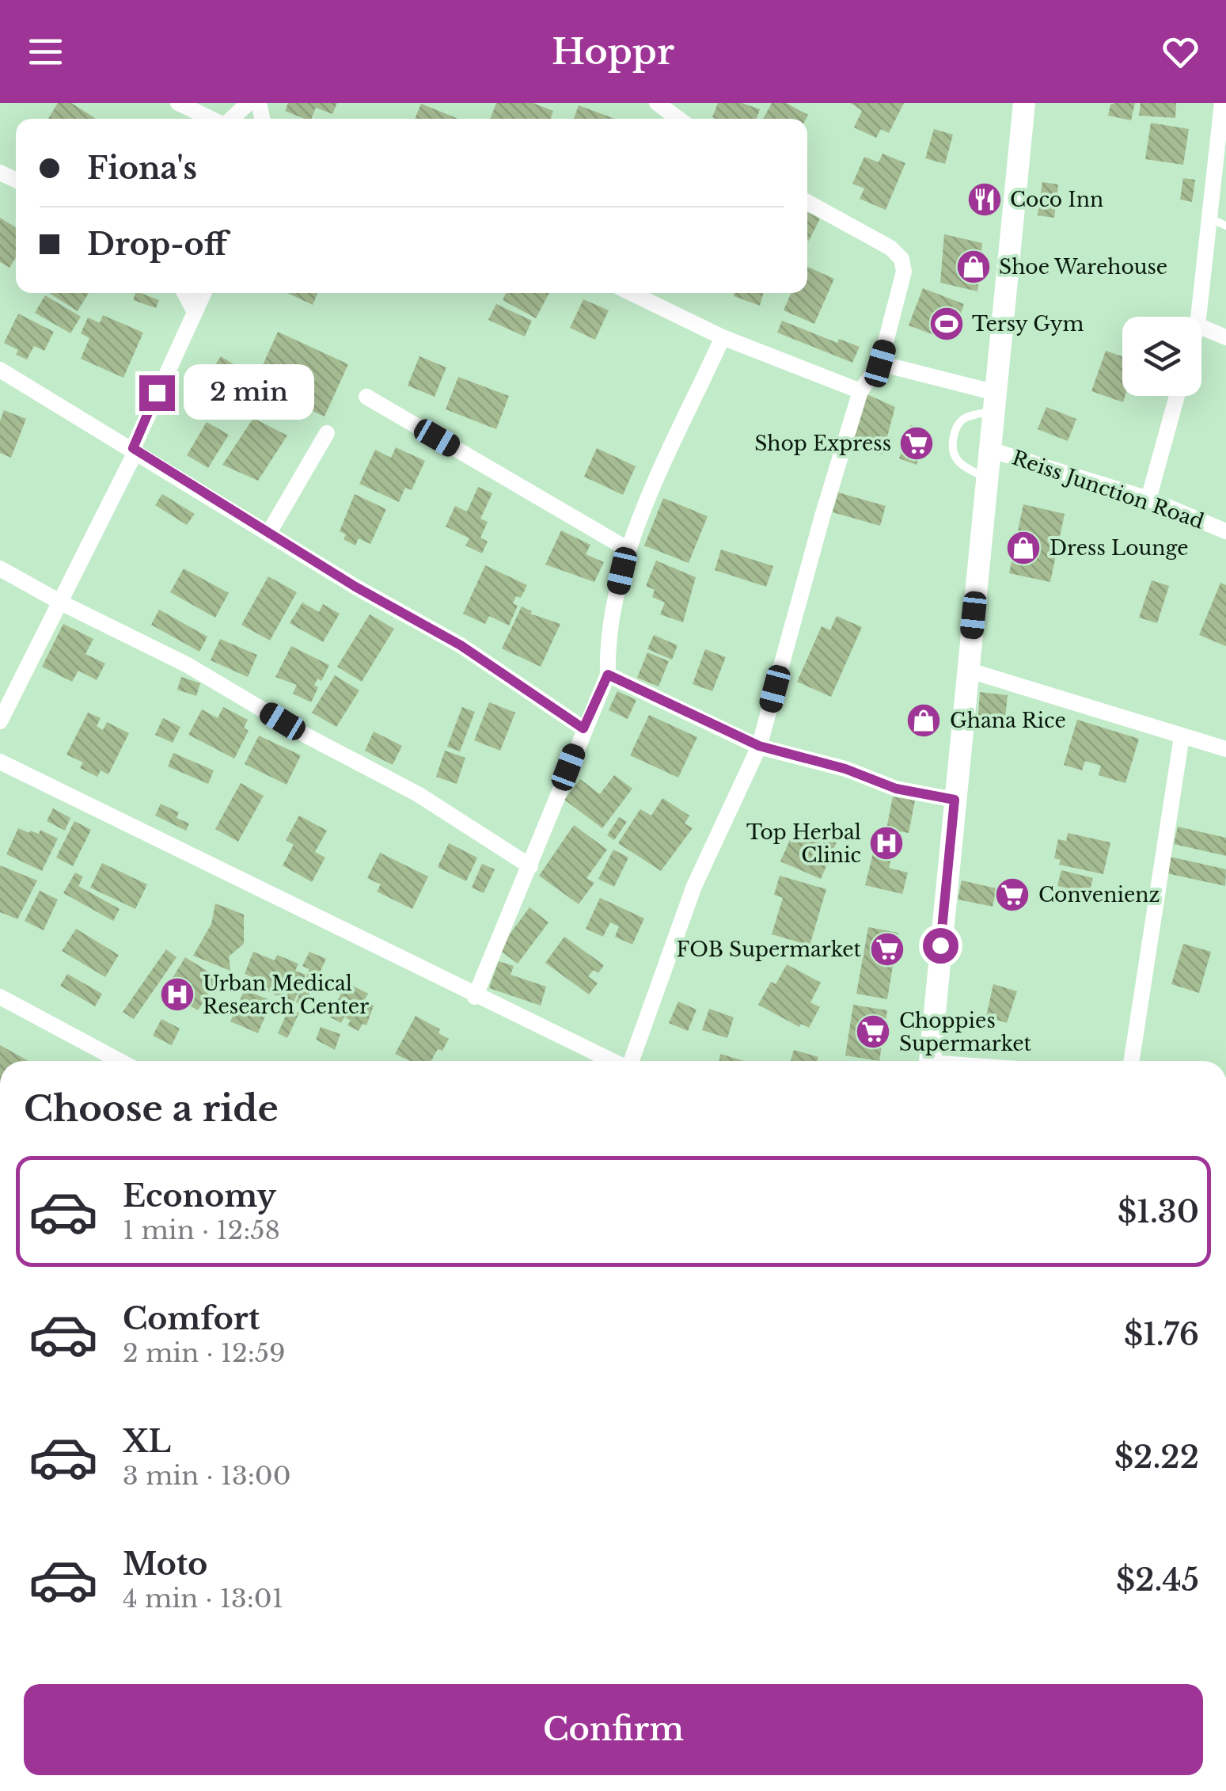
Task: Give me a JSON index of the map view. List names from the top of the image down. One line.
{"streets":{"street":["Reiss Junction Road"]},"places":{"restaurant":["Coco Inn"],"shop":["Shoe Warehouse","Dress Lounge","Ghana Rice"],"sports":["Tersy Gym"],"supermarket":["Shop Express","Convenienz","FOB Supermarket","Choppies Supermarket"],"hospital":["Top Herbal Clinic","Urban Medical Research Center"]},"page":{"header":"Hoppr","banner":["Fiona's","Drop-off"],"bubble":"2 min","heading":"Choose a ride","list":[{"name":"Economy","note":"1 min · 12:58","value":"$1.30"},{"name":"Comfort","note":"2 min · 12:59","value":"$1.76"},{"name":"XL","note":"3 min · 13:00","value":"$2.22"},{"name":"Moto","note":"4 min · 13:01","value":"$2.45"}],"buttons":"Confirm"}}
